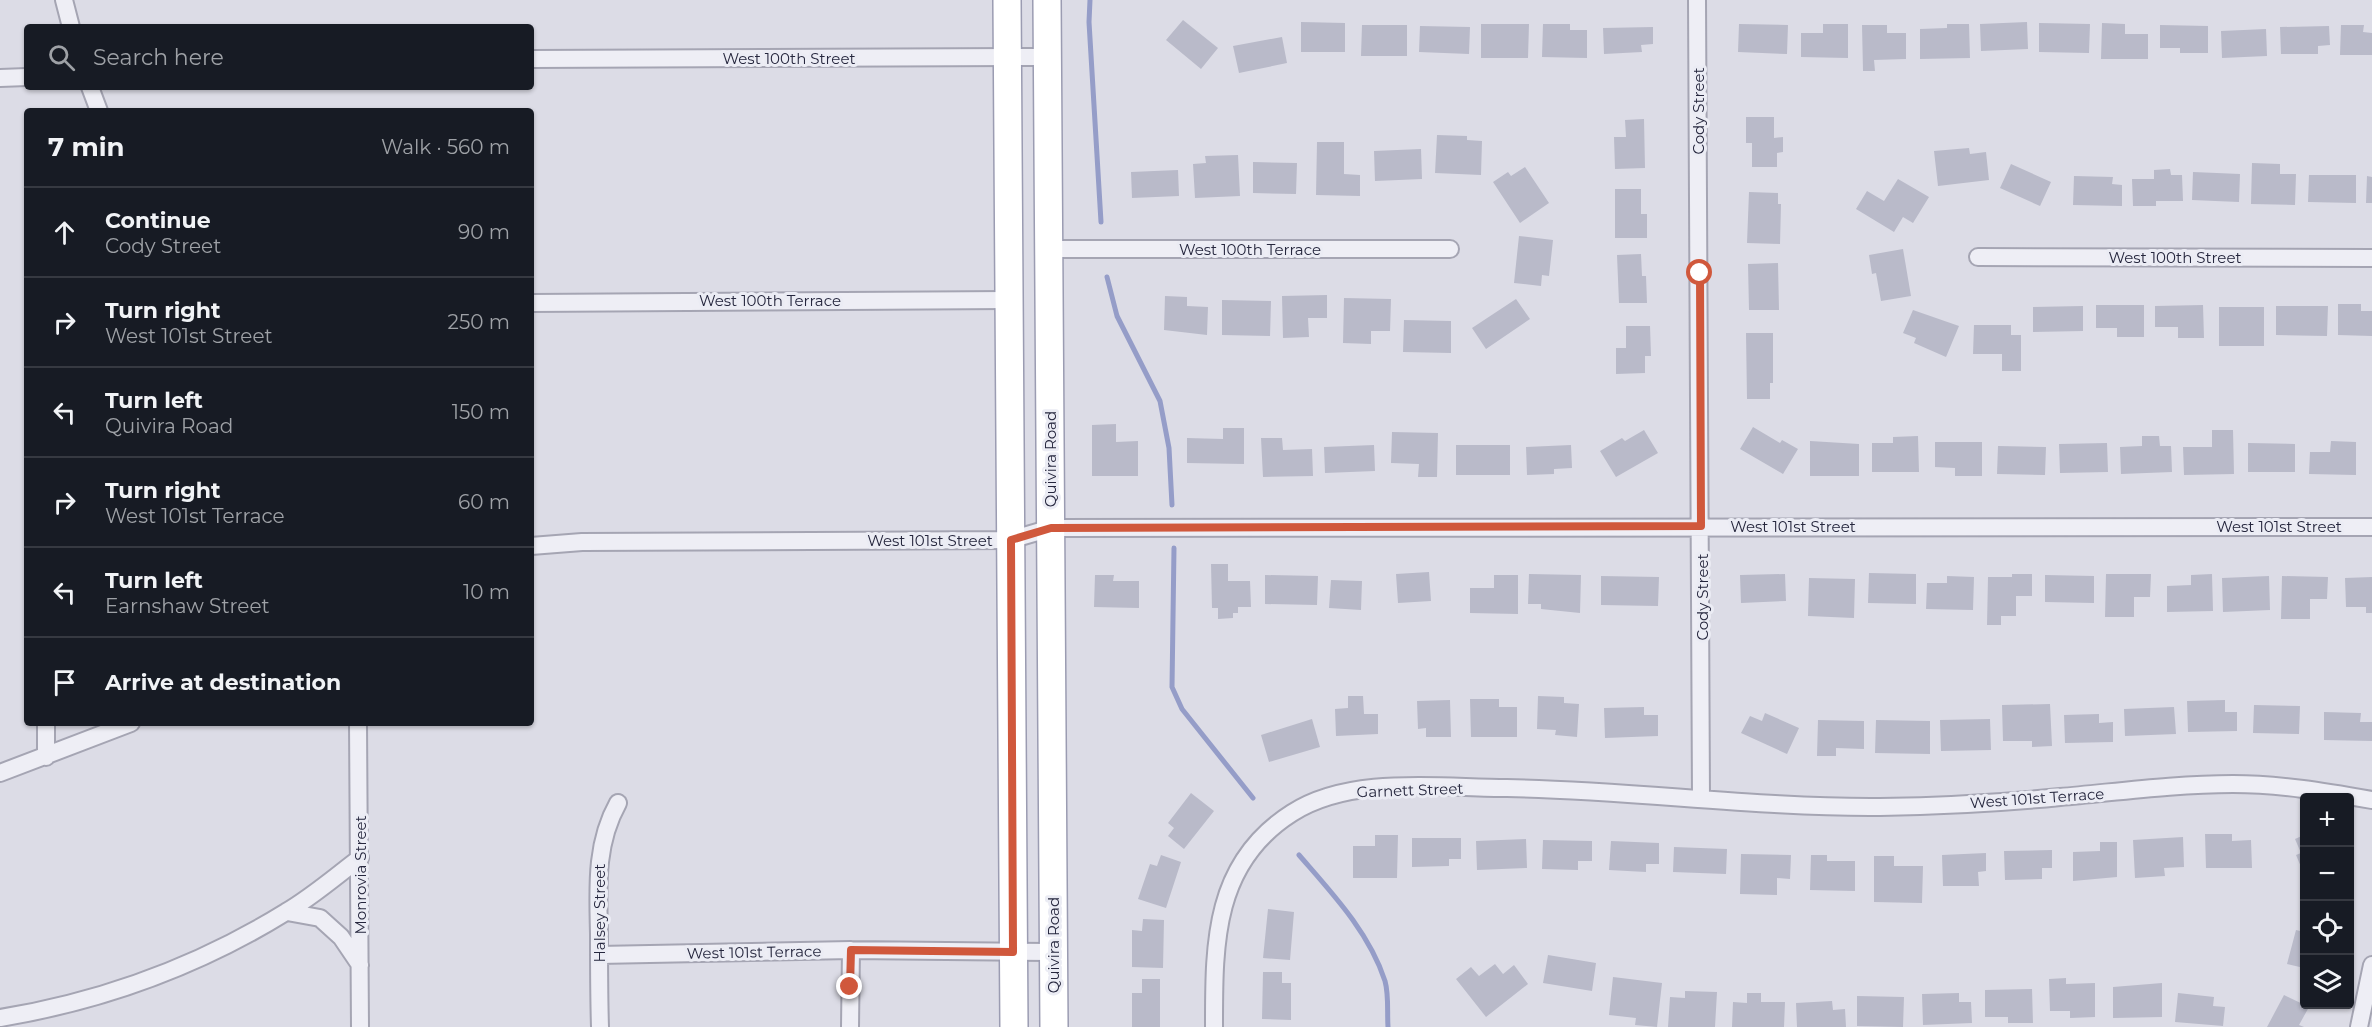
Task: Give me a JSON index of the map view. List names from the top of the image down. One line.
{"streets":{"main road":["Quivira Road"],"street":["West 100th Street","Cody Street","West 100th Terrace","West 101st Street","Garnett Street","West 101st Terrace","Monrovia Street","Halsey Street"]},"crossings":[["West 100th Street","Quivira Road"],["Cody Street","West 101st Street"],["Cody Street","Garnett Street"],["Cody Street","West 101st Terrace"],["West 100th Terrace","Quivira Road"],["Quivira Road","West 101st Street"],["Quivira Road","West 101st Terrace"],["Garnett Street","West 101st Terrace"],["West 101st Terrace","Halsey Street"]],"page":{"search":"Search here","heading":["7 min","Walk · 560 m"],"list":[["Continue","Cody Street","90 m"],["Turn right","West 101st Street","250 m"],["Turn left","Quivira Road","150 m"],["Turn right","West 101st Terrace","60 m"],["Turn left","Earnshaw Street","10 m"],"Arrive at destination"],"map_buttons":["+","−"]}}
